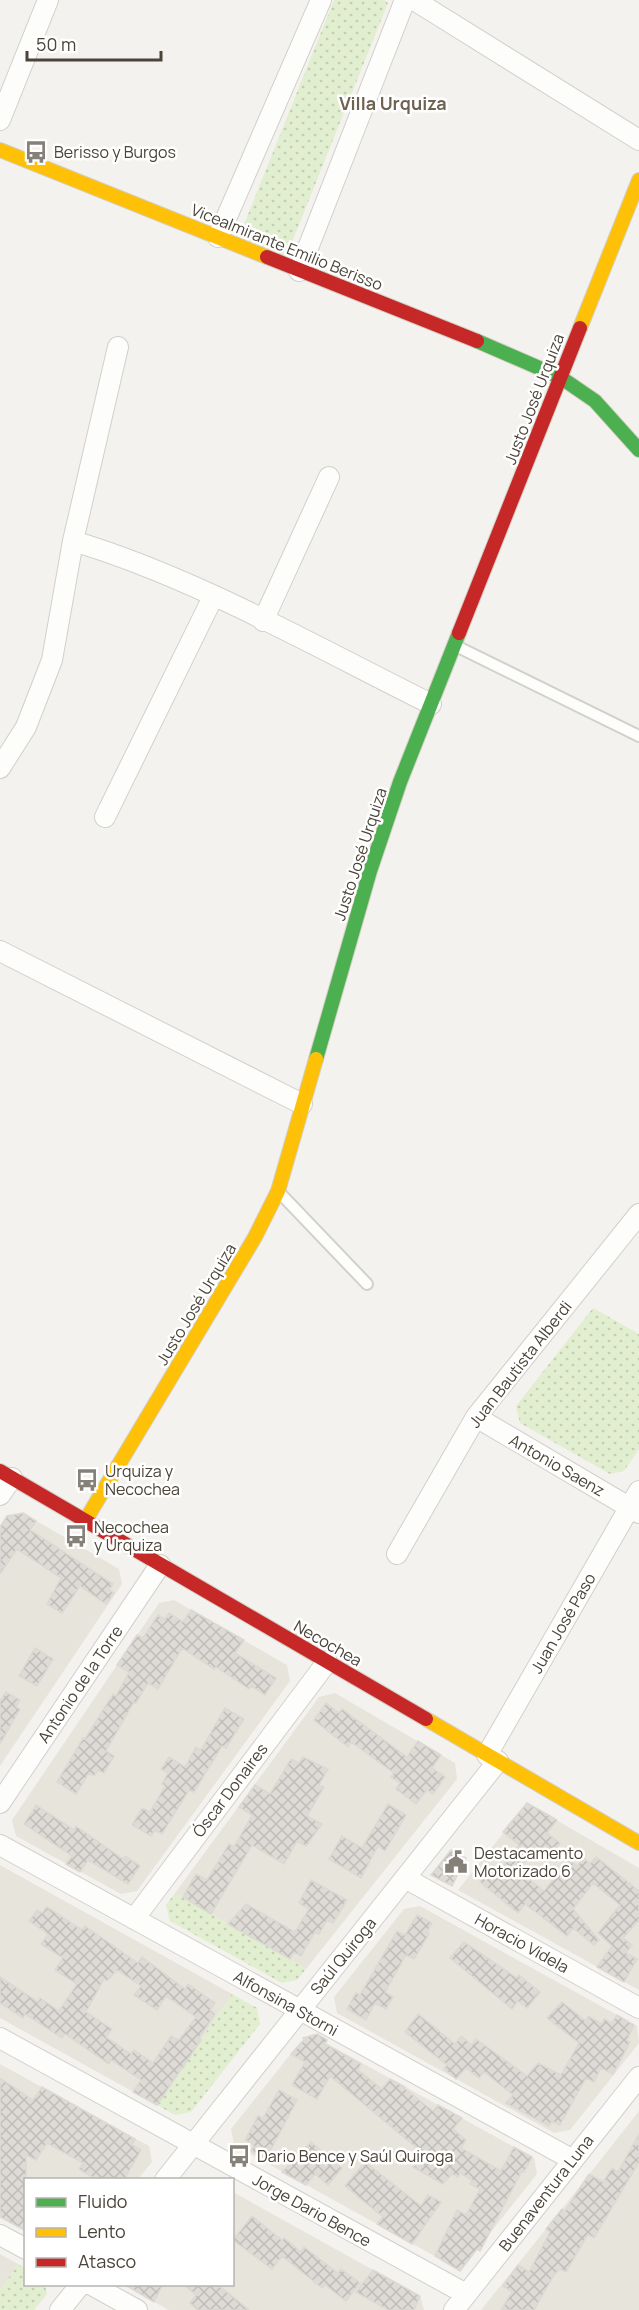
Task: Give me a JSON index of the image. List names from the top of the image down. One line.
{"streets":{"street":["Vicealmirante Emilio Berisso","Justo José Urquiza","Juan Bautista Alberdi","Antonio Saenz","Juan José Paso","Necochea","Antonio de la Torre","Óscar Donaires","Horacio Videla","Saúl Quiroga","Alfonsina Storni","Buenaventura Luna","Jorge Dario Bence"]},"crossings":[["Vicealmirante Emilio Berisso","Justo José Urquiza"],["Justo José Urquiza","Necochea"],["Juan Bautista Alberdi","Antonio Saenz"],["Antonio Saenz","Juan José Paso"],["Juan José Paso","Necochea"],["Juan José Paso","Saúl Quiroga"],["Necochea","Antonio de la Torre"],["Necochea","Óscar Donaires"],["Necochea","Saúl Quiroga"],["Óscar Donaires","Alfonsina Storni"],["Horacio Videla","Saúl Quiroga"],["Saúl Quiroga","Alfonsina Storni"],["Saúl Quiroga","Jorge Dario Bence"],["Alfonsina Storni","Buenaventura Luna"],["Buenaventura Luna","Jorge Dario Bence"]],"districts":["Villa Urquiza"],"places":{"bus stop":["Berisso y Burgos","Urquiza y Necochea","Necochea y Urquiza","Dario Bence y Saúl Quiroga"],"public building":["Destacamento Motorizado 6"]},"legend":["Fluido","Lento","Atasco"],"scale_bar":"50 m"}
